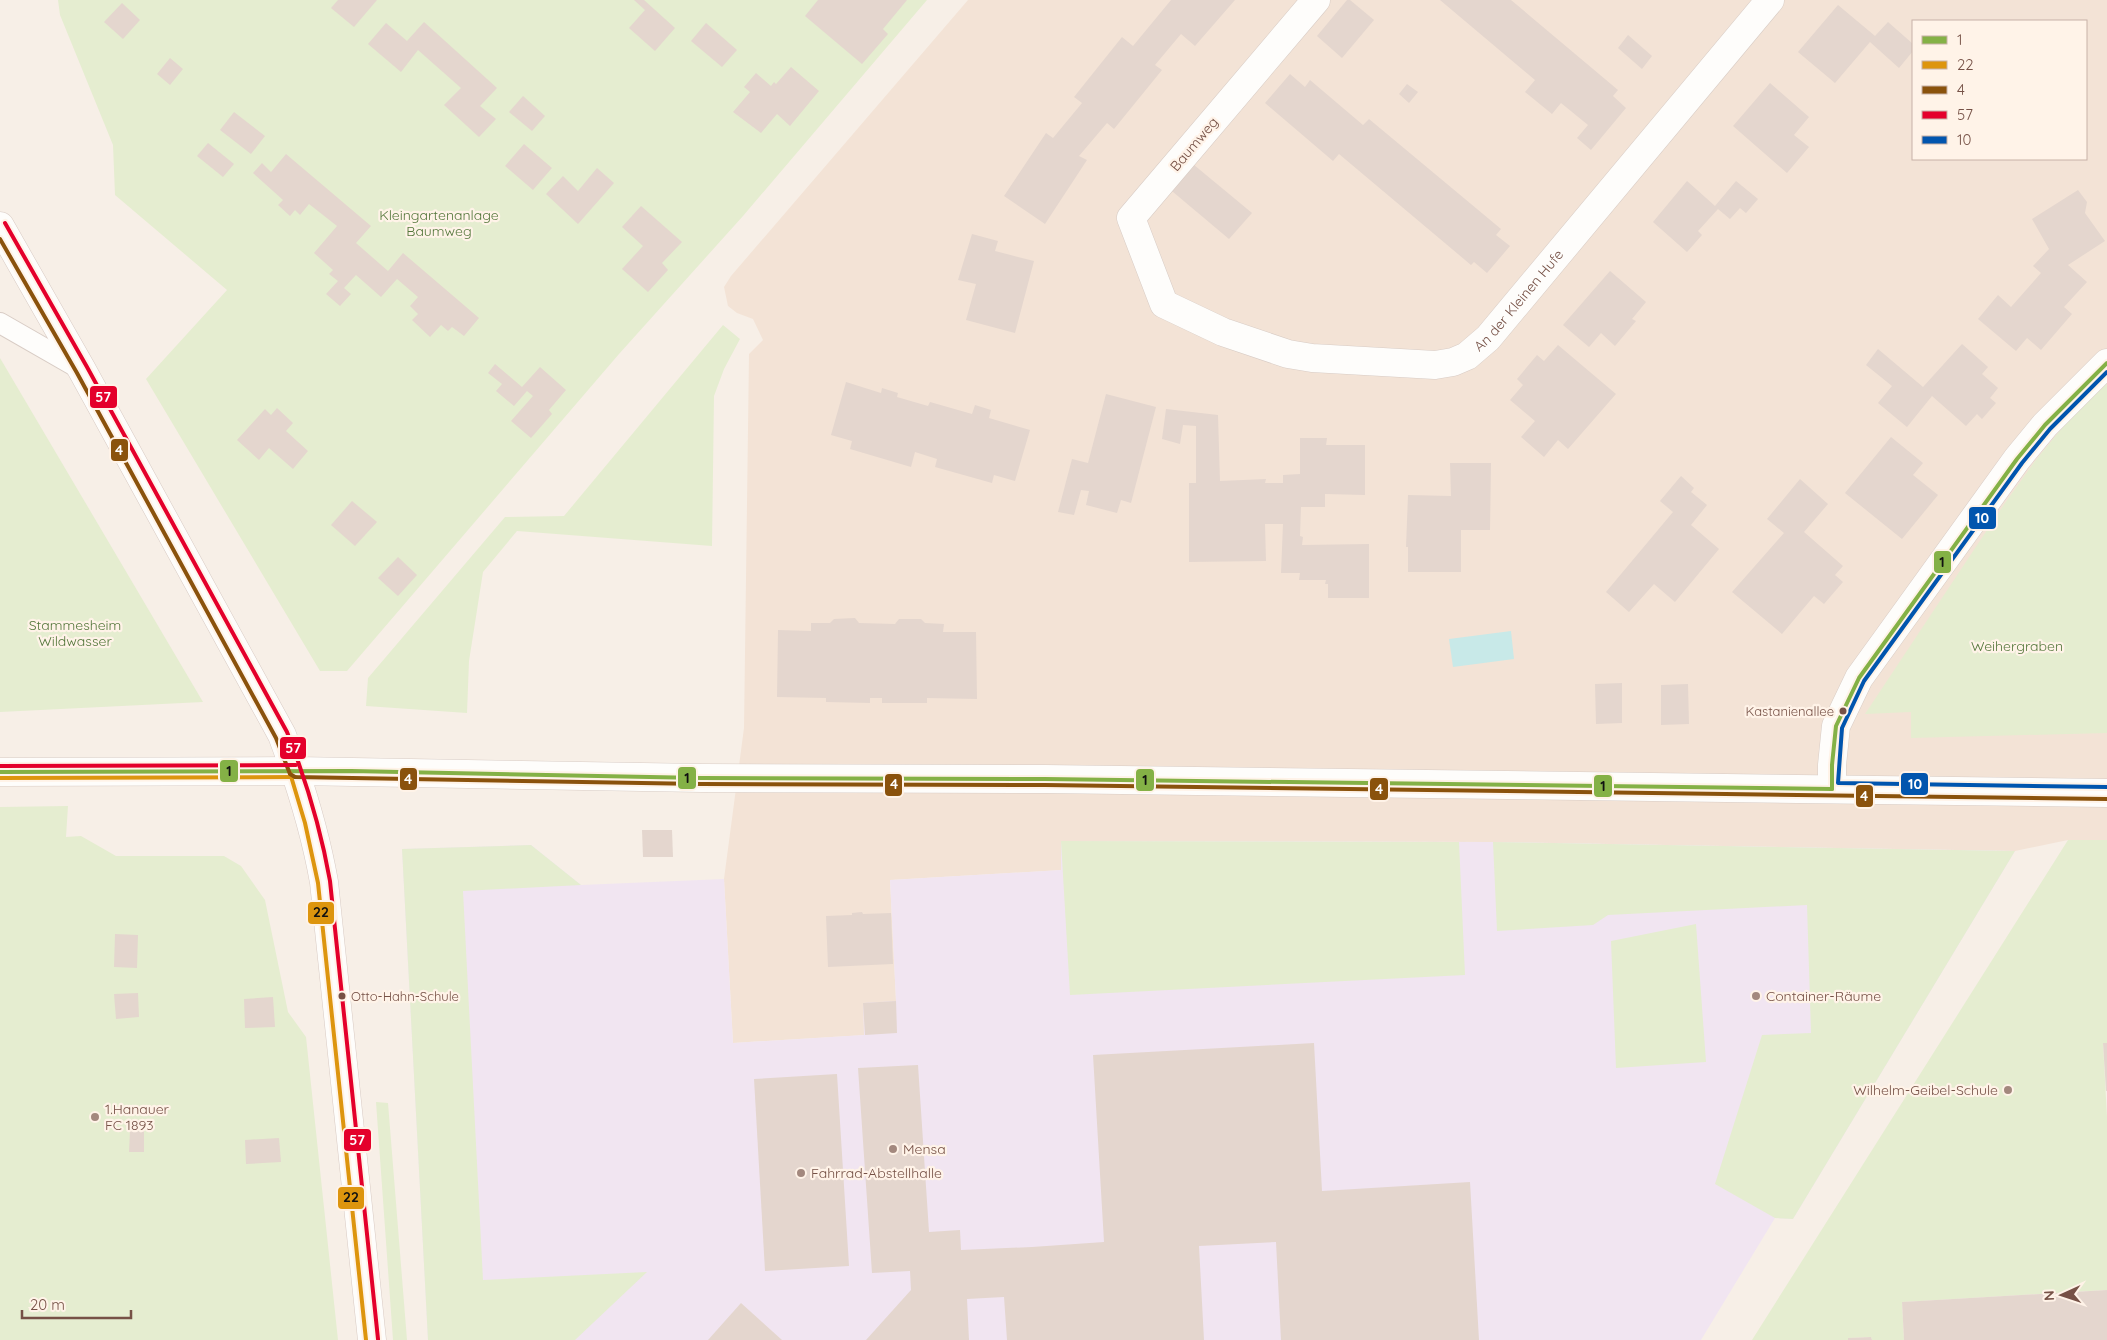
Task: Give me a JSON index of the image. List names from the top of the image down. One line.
{"streets":{"street":["Baumweg","An der Kleinen Hufe"]},"crossings":[["Baumweg","An der Kleinen Hufe"]],"parks":["Kleingartenanlage Baumweg","Stammesheim Wildwasser","Weihergraben"],"places":["Kastanienallee","Otto-Hahn-Schule","Container-Räume","Wilhelm-Geibel-Schule","1.Hanauer FC 1893","Mensa","Fahrrad-Abstellhalle"],"lines":["transit line 57","transit line 4","transit line 1","transit line 10","transit line 22"],"legend":["1","22","4","57","10"],"scale_bar":"20 m","north":"left"}
